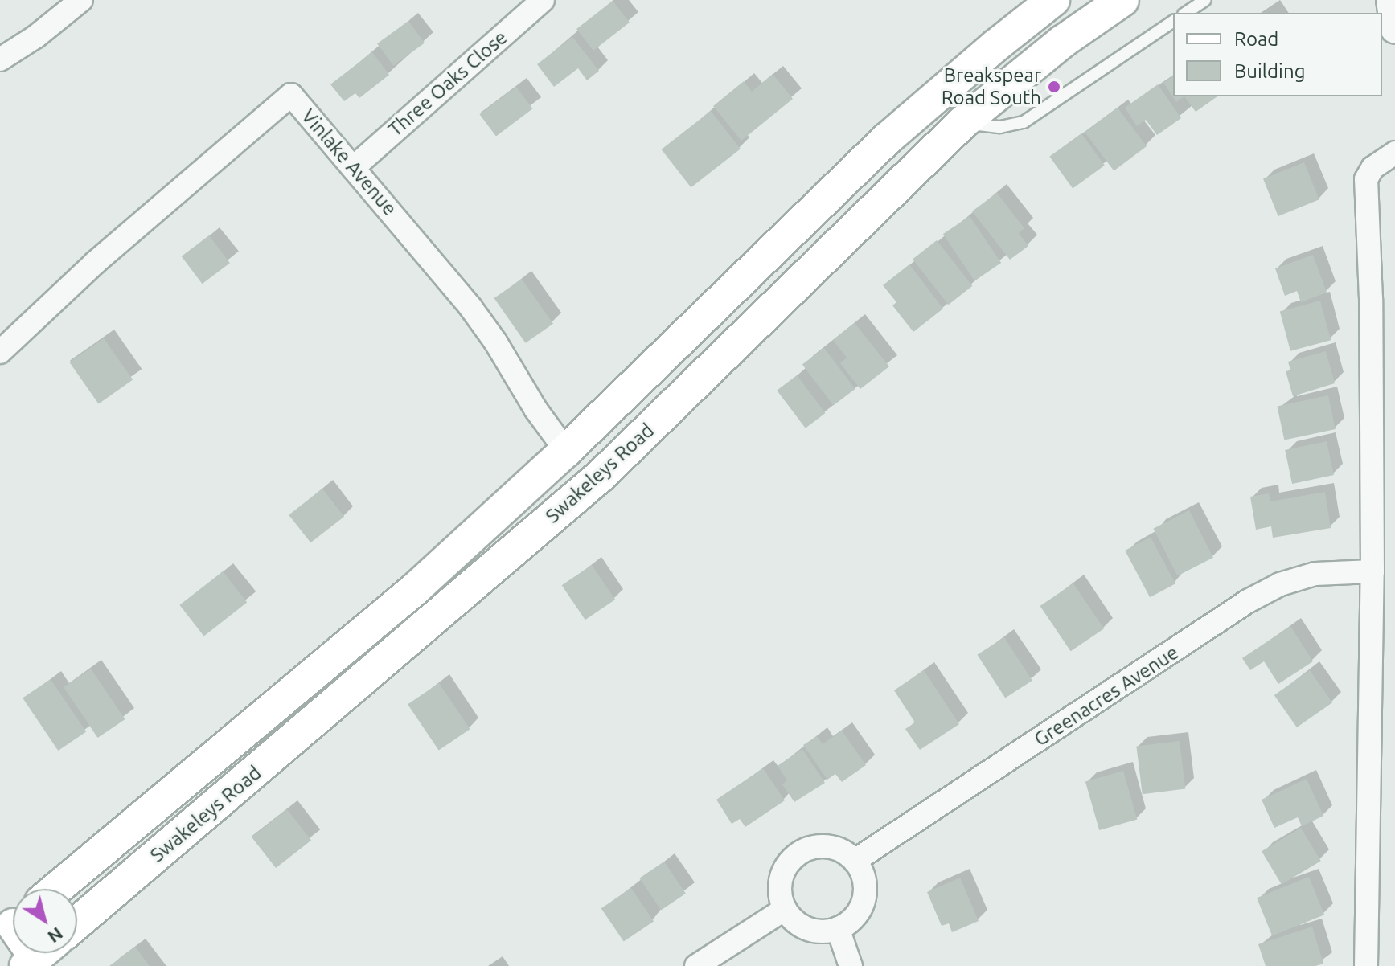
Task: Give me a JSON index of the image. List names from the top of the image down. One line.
{"streets":{"main road":["Swakeleys Road"],"street":["Three Oaks Close","Vinlake Avenue","Greenacres Avenue"]},"crossings":[["Three Oaks Close","Vinlake Avenue"],["Vinlake Avenue","Swakeleys Road"]],"places":["Breakspear Road South"],"legend":["Road","Building"],"north":"bottom right"}
